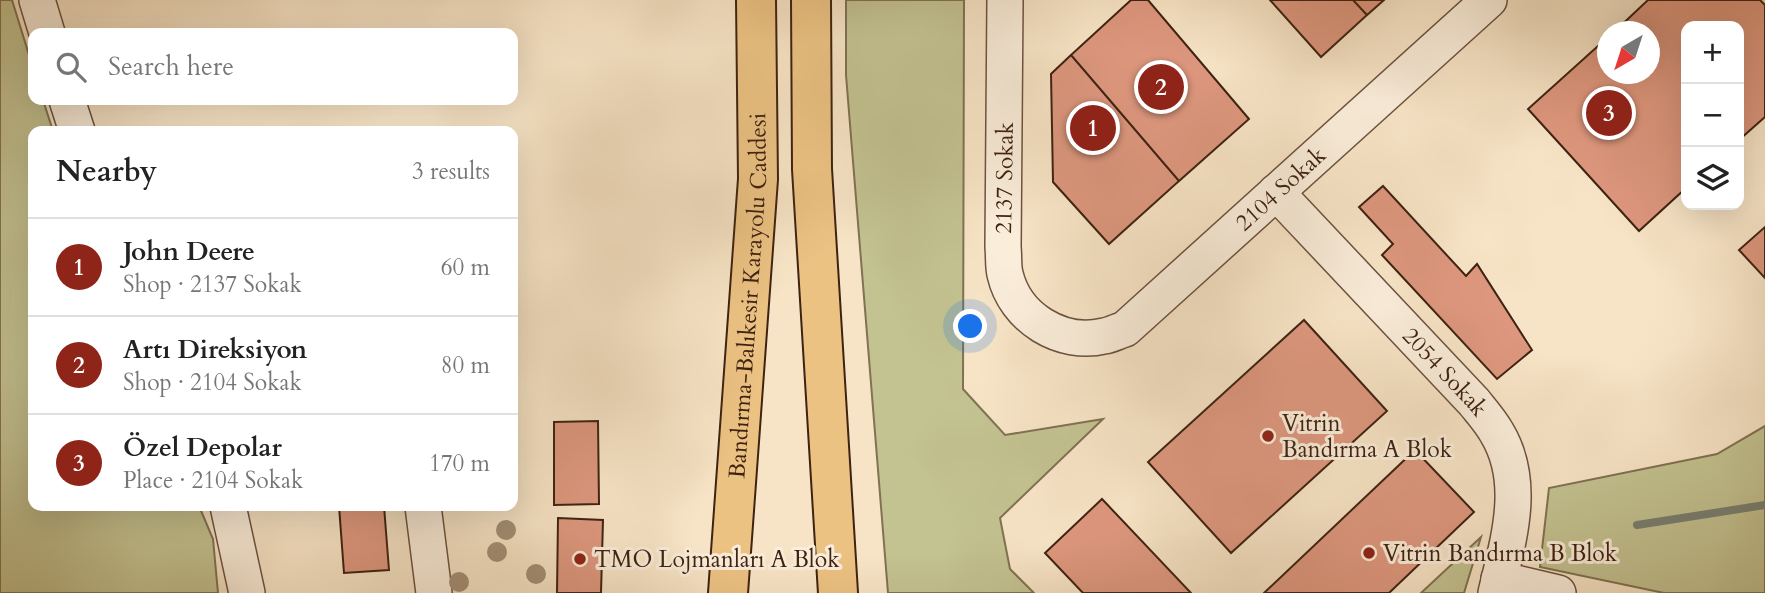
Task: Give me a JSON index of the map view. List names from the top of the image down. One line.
{"streets":{"highway":["Bandırma-Balıkesir Karayolu Caddesi"],"street":["2137 Sokak","2104 Sokak","2054 Sokak"]},"crossings":[["2137 Sokak","2104 Sokak"],["2104 Sokak","2054 Sokak"]],"places":["Vitrin Bandırma A Blok","Vitrin Bandırma B Blok","TMO Lojmanları A Blok"],"north":"bottom left","page":{"map_buttons":["+","−"],"search":"Search here","pins":["2","3","1"],"heading":["Nearby","3 results"],"list":[{"mark":"1","name":"John Deere","note":"Shop · 2137 Sokak","value":"60 m"},{"mark":"2","name":"Artı Direksiyon","note":"Shop · 2104 Sokak","value":"80 m"},{"mark":"3","name":"Özel Depolar","note":"Place · 2104 Sokak","value":"170 m"}]}}
